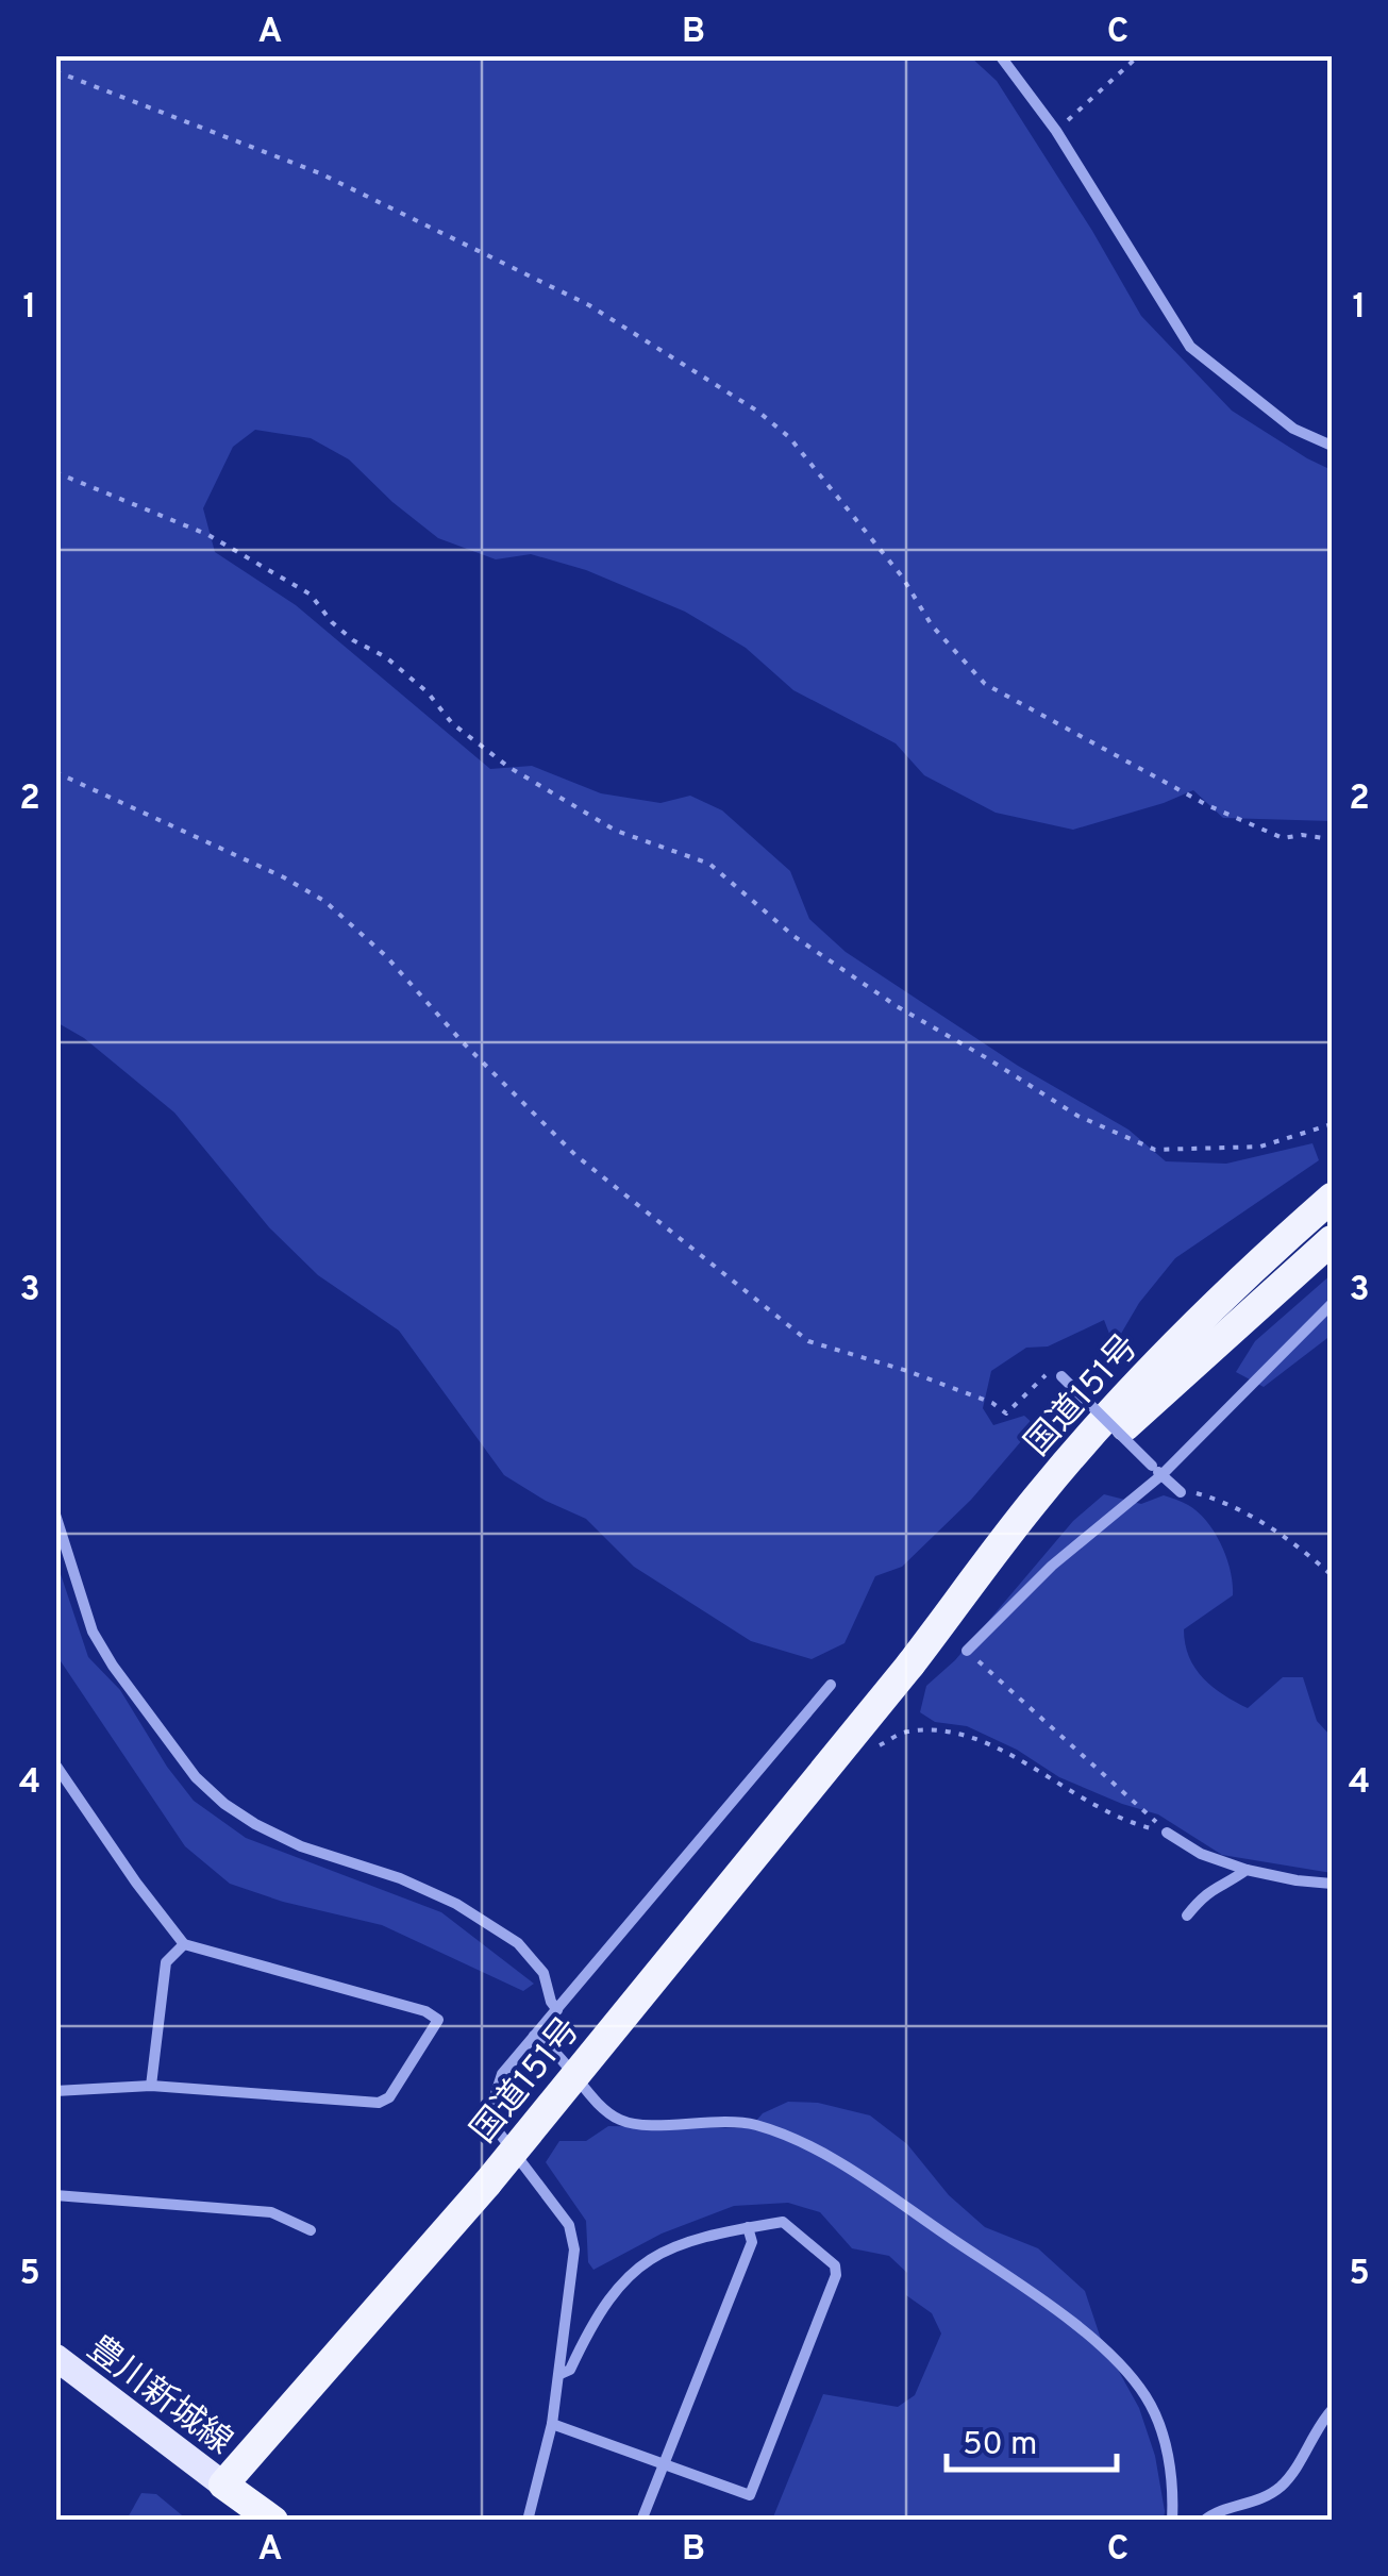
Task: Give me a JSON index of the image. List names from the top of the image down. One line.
{"streets":{"highway":["国道151号"],"main road":["豊川新城線"]},"crossings":[["国道151号","豊川新城線"]],"scale_bar":"50 m","grid":{"columns":["A","B","C"],"rows":["1","2","3","4","5"]}}
